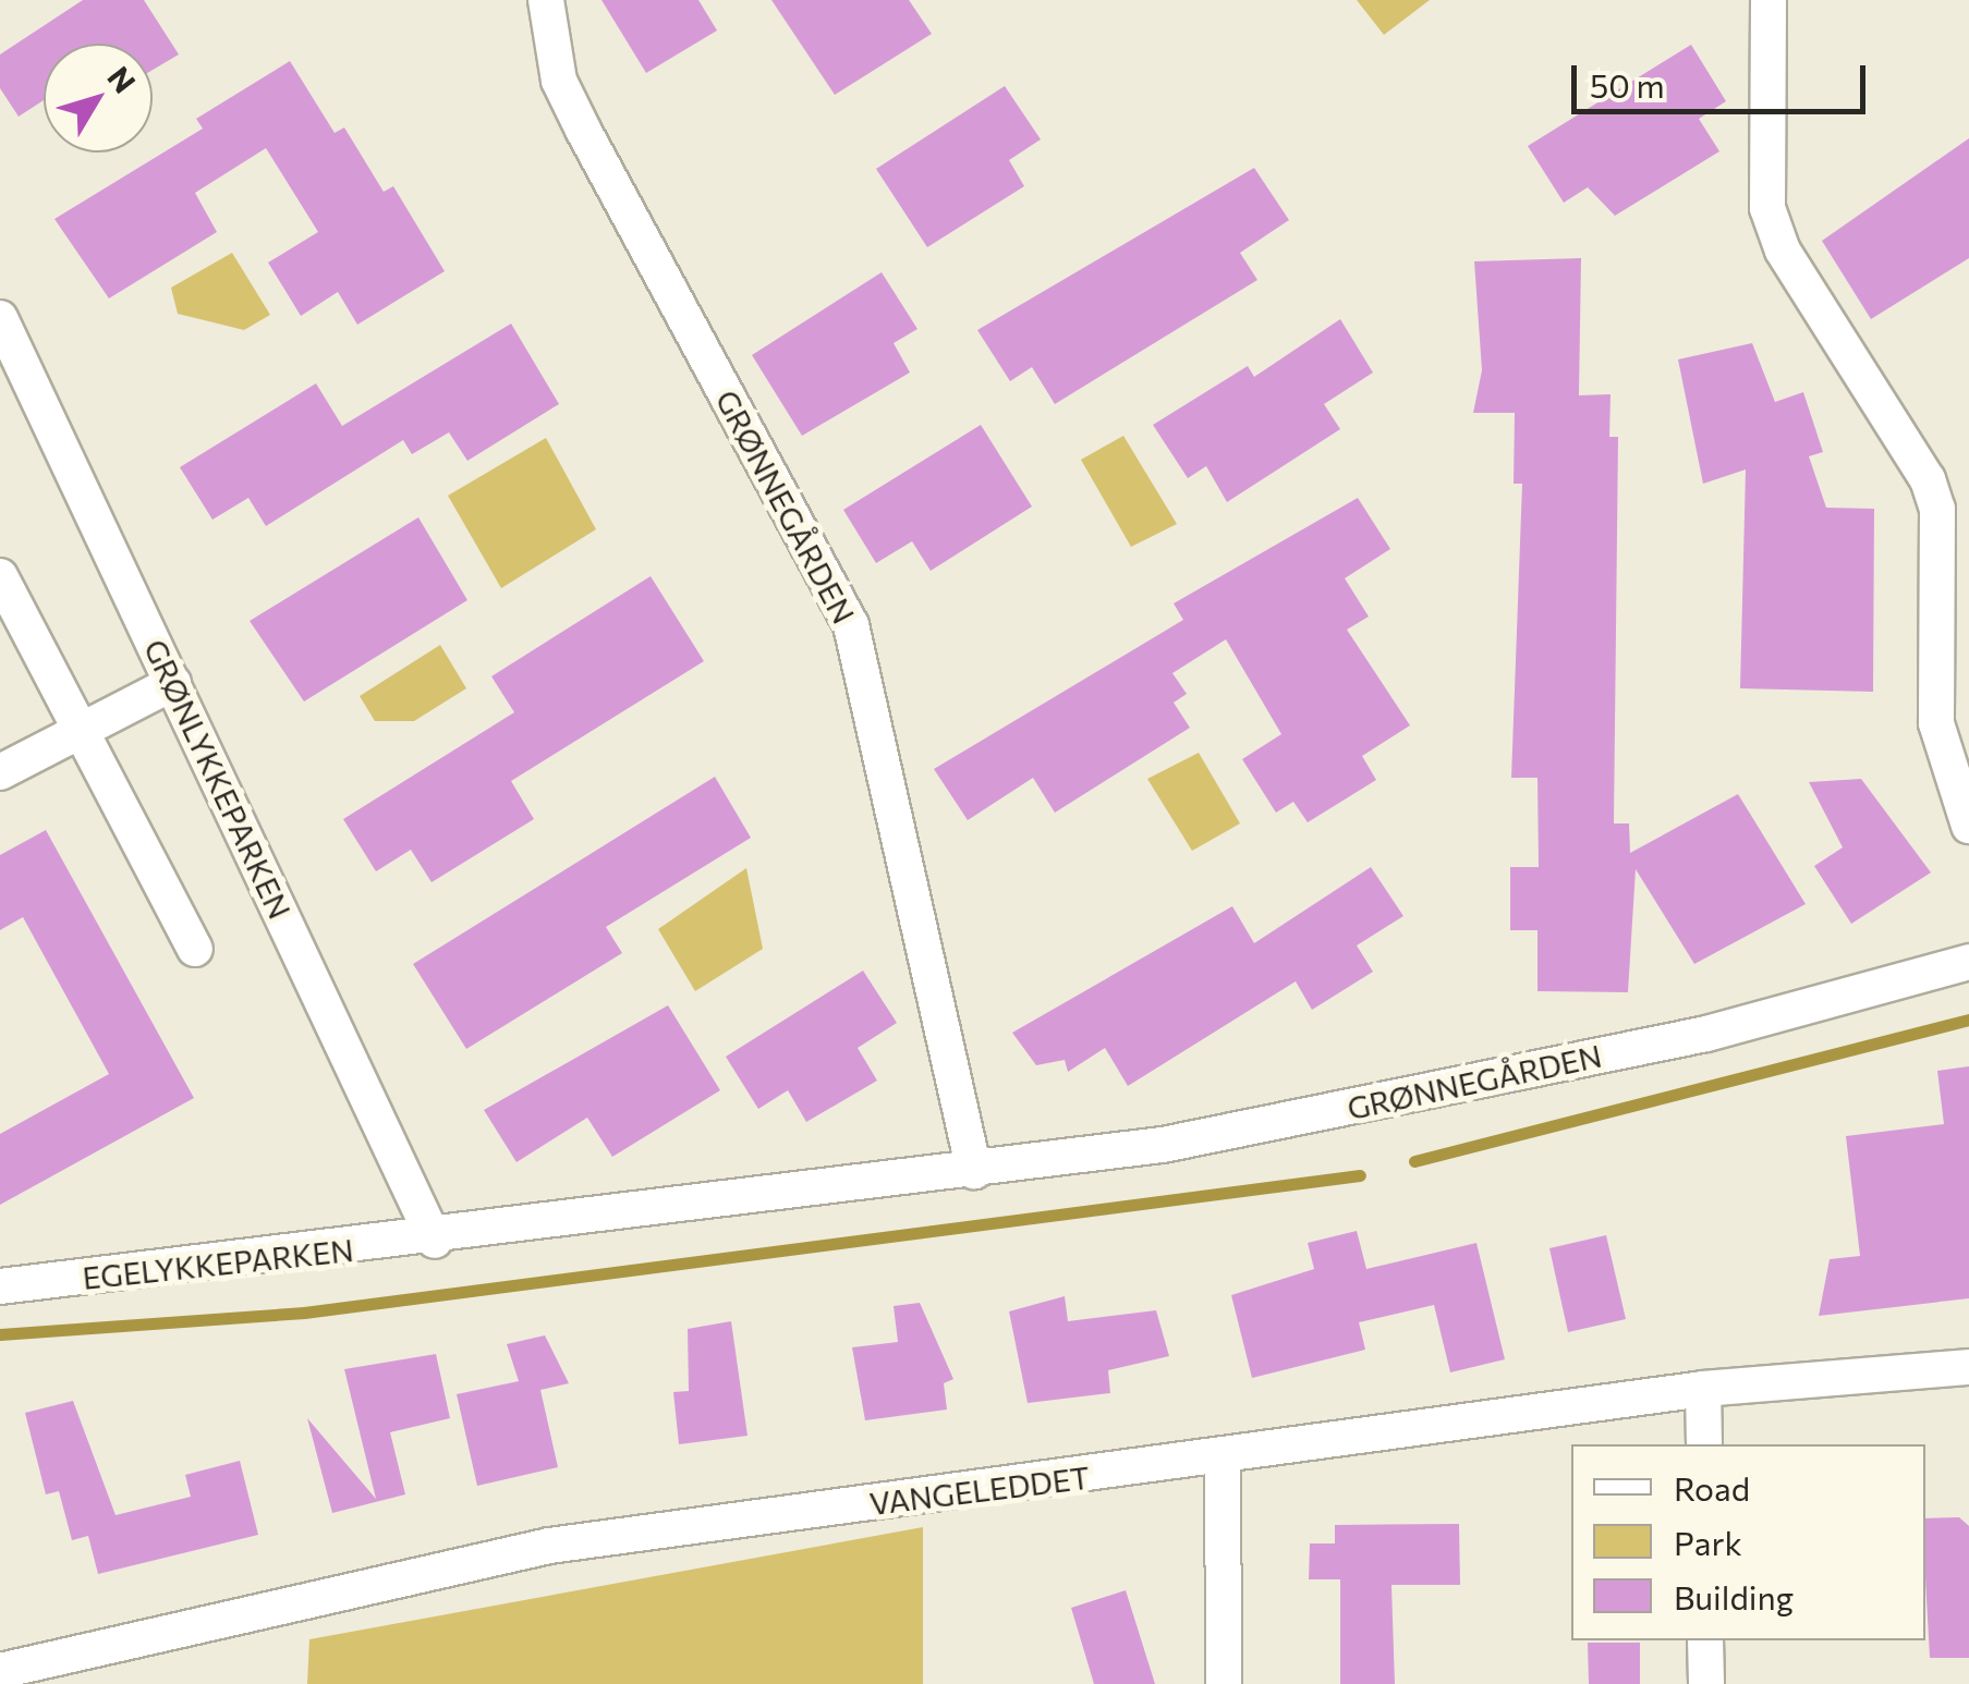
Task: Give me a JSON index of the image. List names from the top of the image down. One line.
{"streets":{"street":["GRØNNEGÅRDEN","GRØNLYKKEPARKEN","EGELYKKEPARKEN","VANGELEDDET"]},"crossings":[["GRØNNEGÅRDEN","GRØNLYKKEPARKEN"],["GRØNNEGÅRDEN","EGELYKKEPARKEN"],["GRØNLYKKEPARKEN","EGELYKKEPARKEN"]],"legend":["Road","Park","Building"],"scale_bar":"50 m","north":"top right"}
